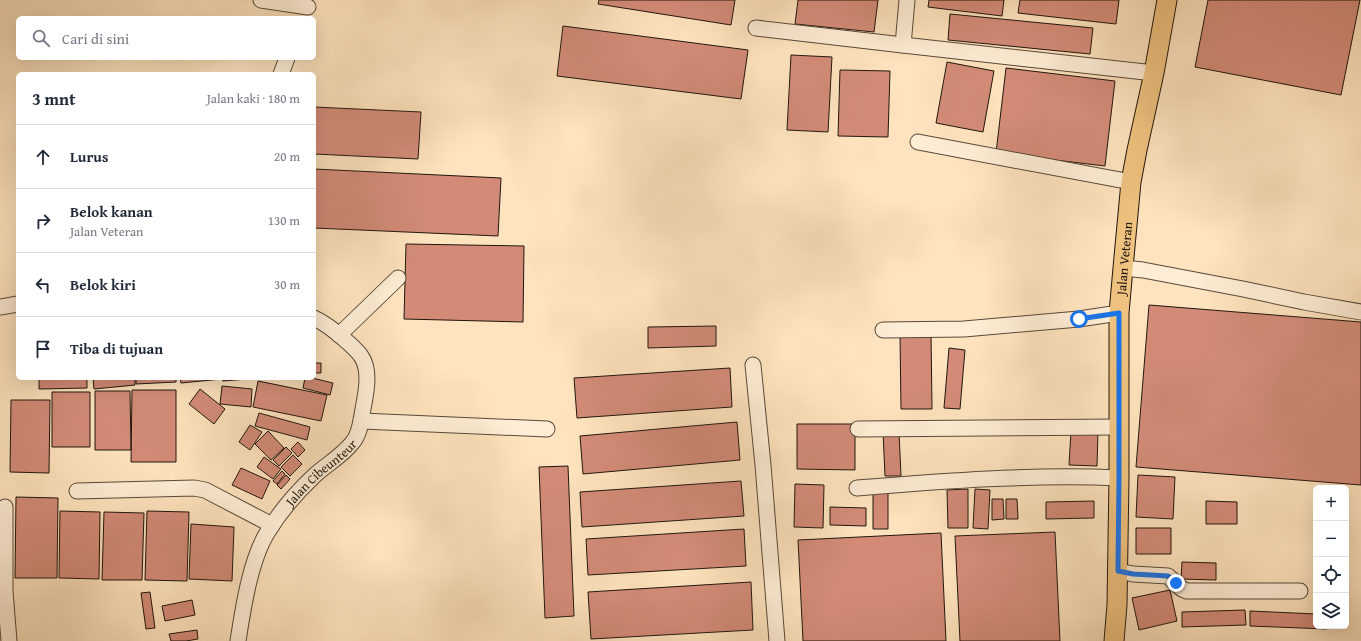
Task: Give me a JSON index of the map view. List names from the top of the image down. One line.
{"streets":{"main road":["Jalan Veteran"],"street":["Jalan Cibeunteur"]},"page":{"search":"Cari di sini","heading":["3 mnt","Jalan kaki · 180 m"],"list":[["Lurus","20 m"],["Belok kanan","Jalan Veteran","130 m"],["Belok kiri","30 m"],"Tiba di tujuan"],"map_buttons":["+","−"]}}
